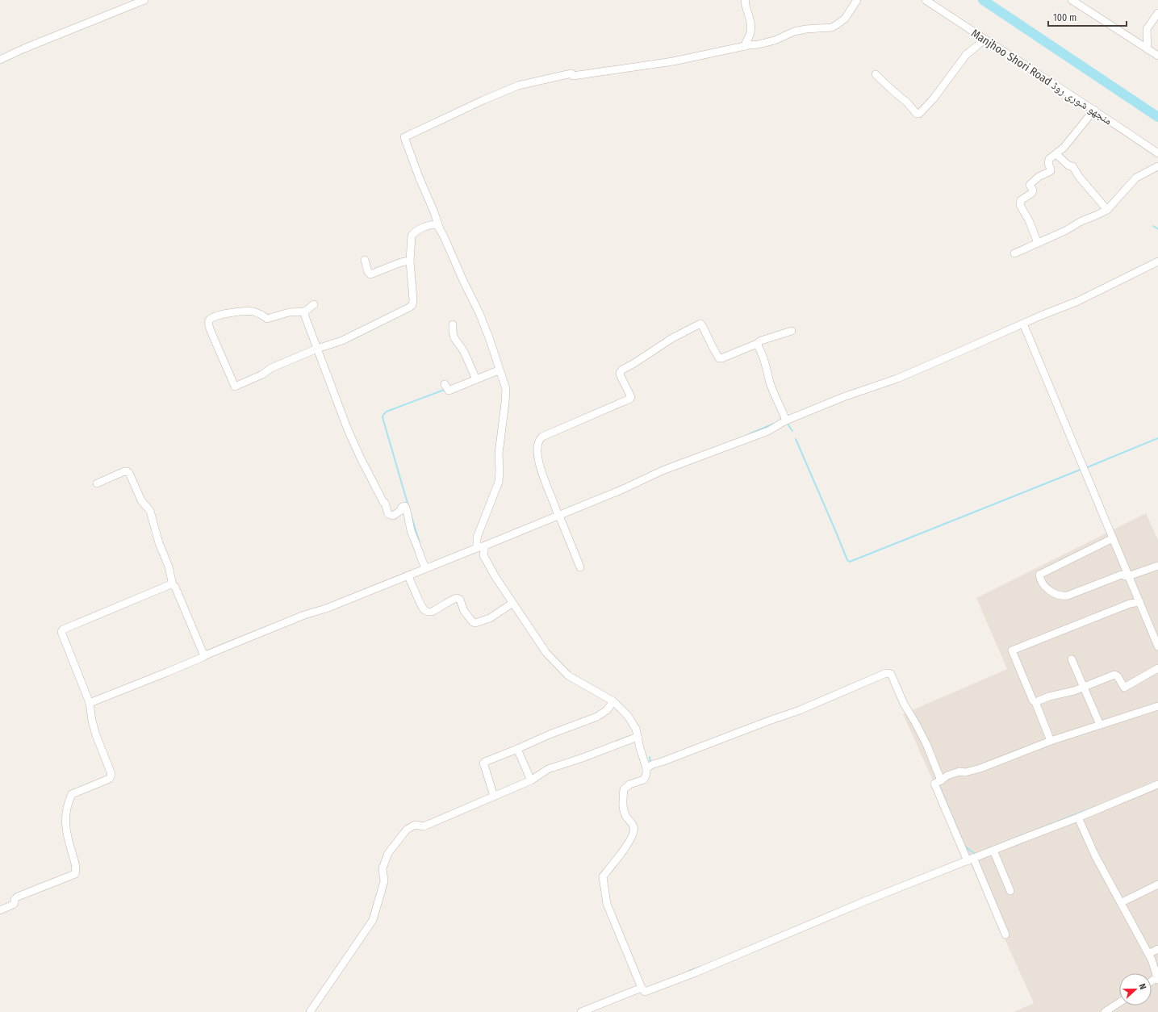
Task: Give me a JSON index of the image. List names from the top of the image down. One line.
{"streets":{"street":["Manjhoo Shori Road منجھو شوری روڈ"]},"scale_bar":"100 m","north":"right"}
